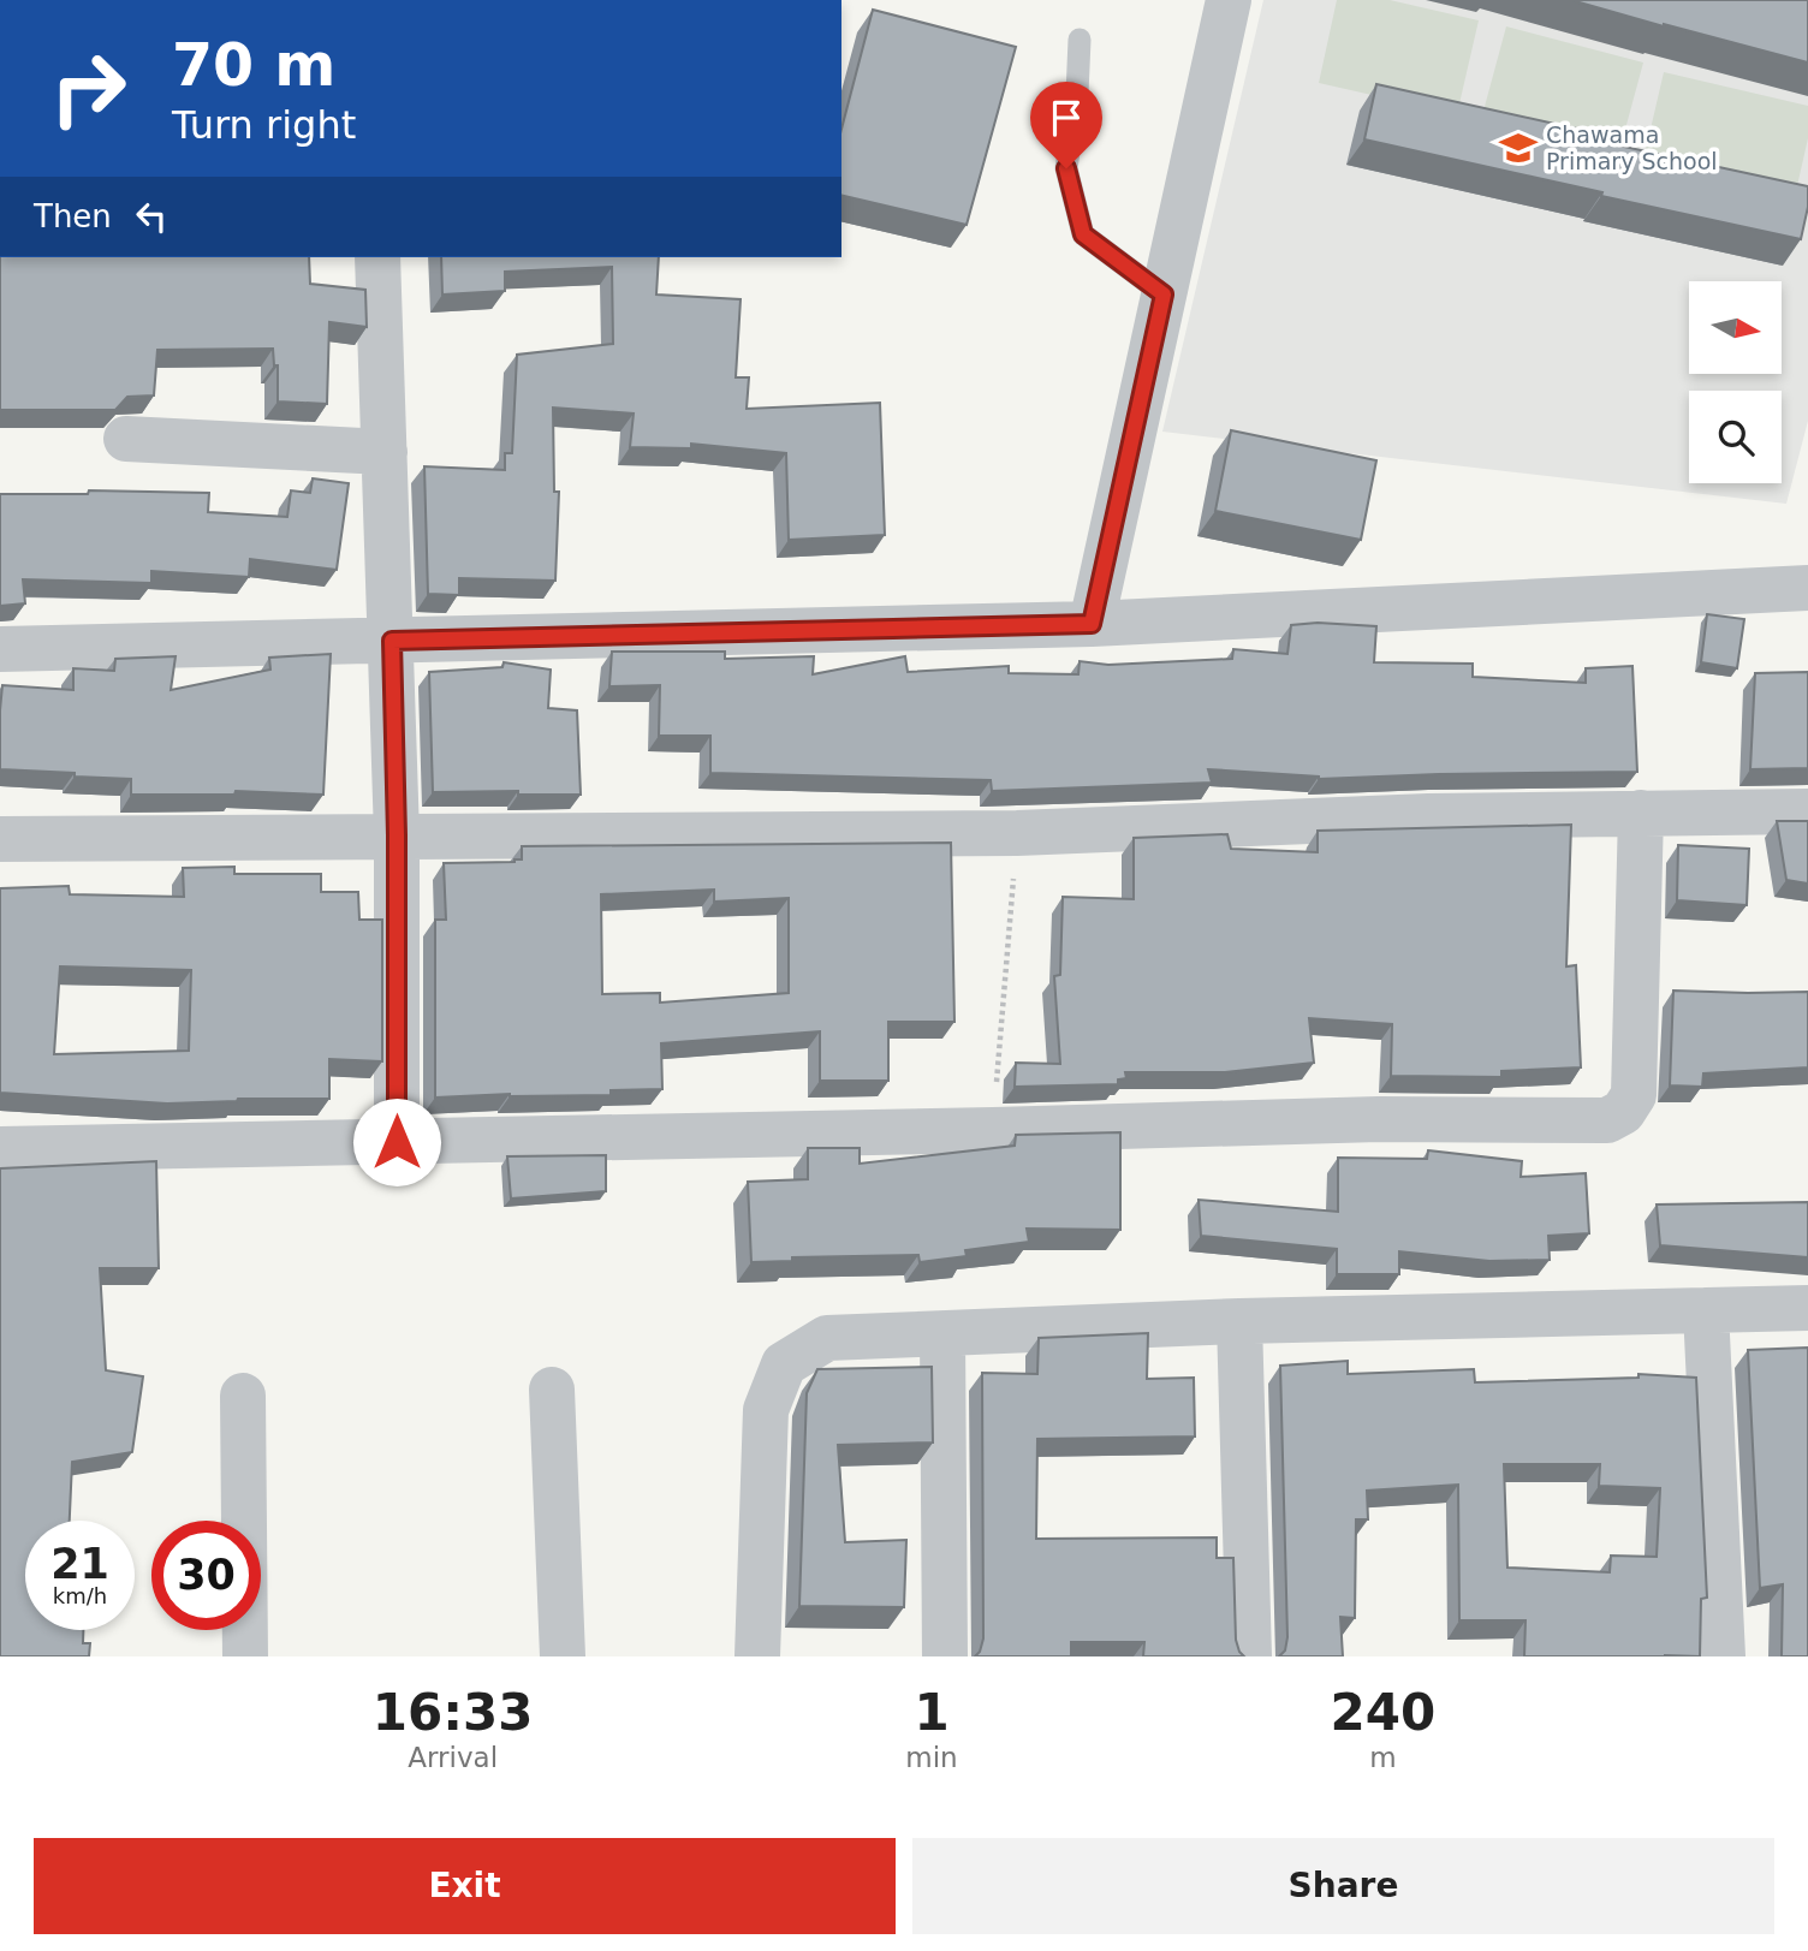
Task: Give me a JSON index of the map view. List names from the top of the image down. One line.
{"places":{"school or university":["Chawama Primary School"]},"north":"right","page":{"turn":["70 m","Turn right"],"then":"Then","speed":"21 km/h","limit":"30","eta":["16:33","Arrival","1","min","240","m"],"buttons":["Exit","Share"]}}
